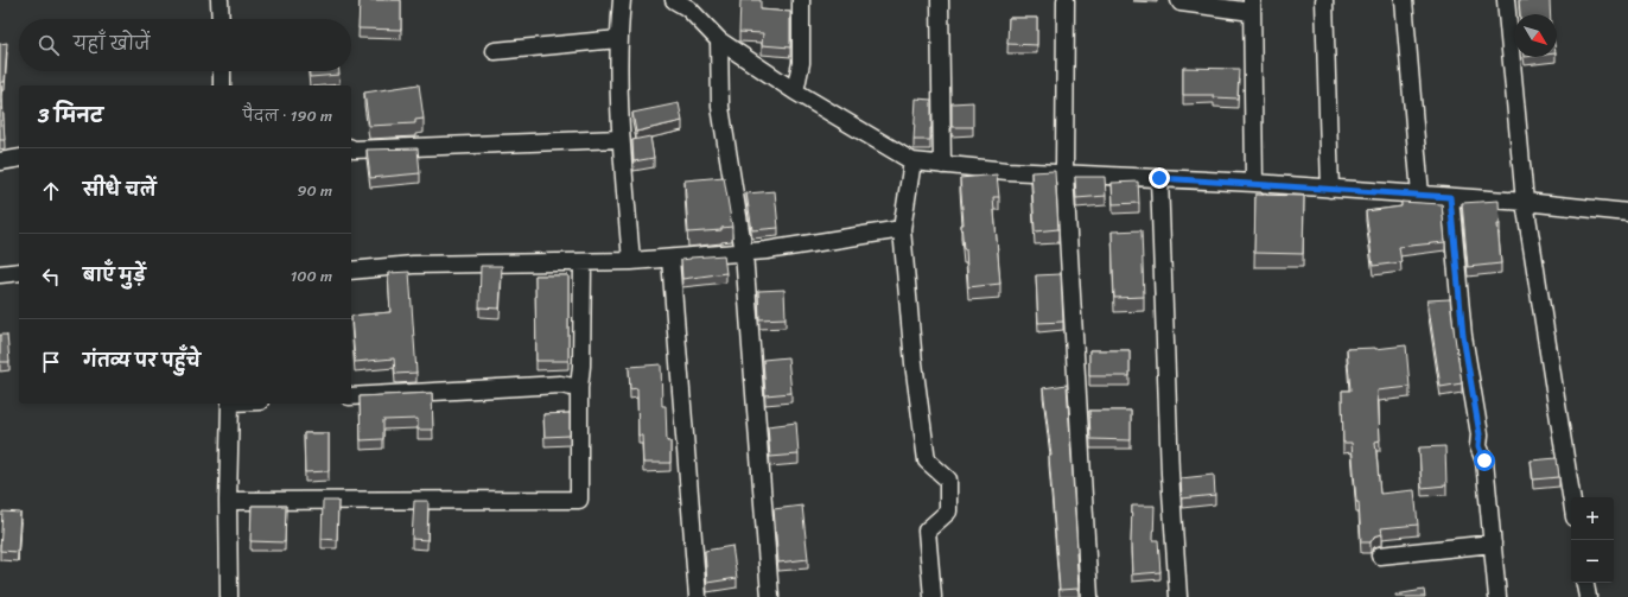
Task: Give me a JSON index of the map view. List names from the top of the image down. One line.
{"north":"bottom right","page":{"search":"यहाँ खोजें","heading":["3 मिनट","पैदल · 190 m"],"list":[["सीधे चलें","90 m"],["बाएँ मुड़ें","100 m"],"गंतव्य पर पहुँचे"],"map_buttons":["+","−"]}}
